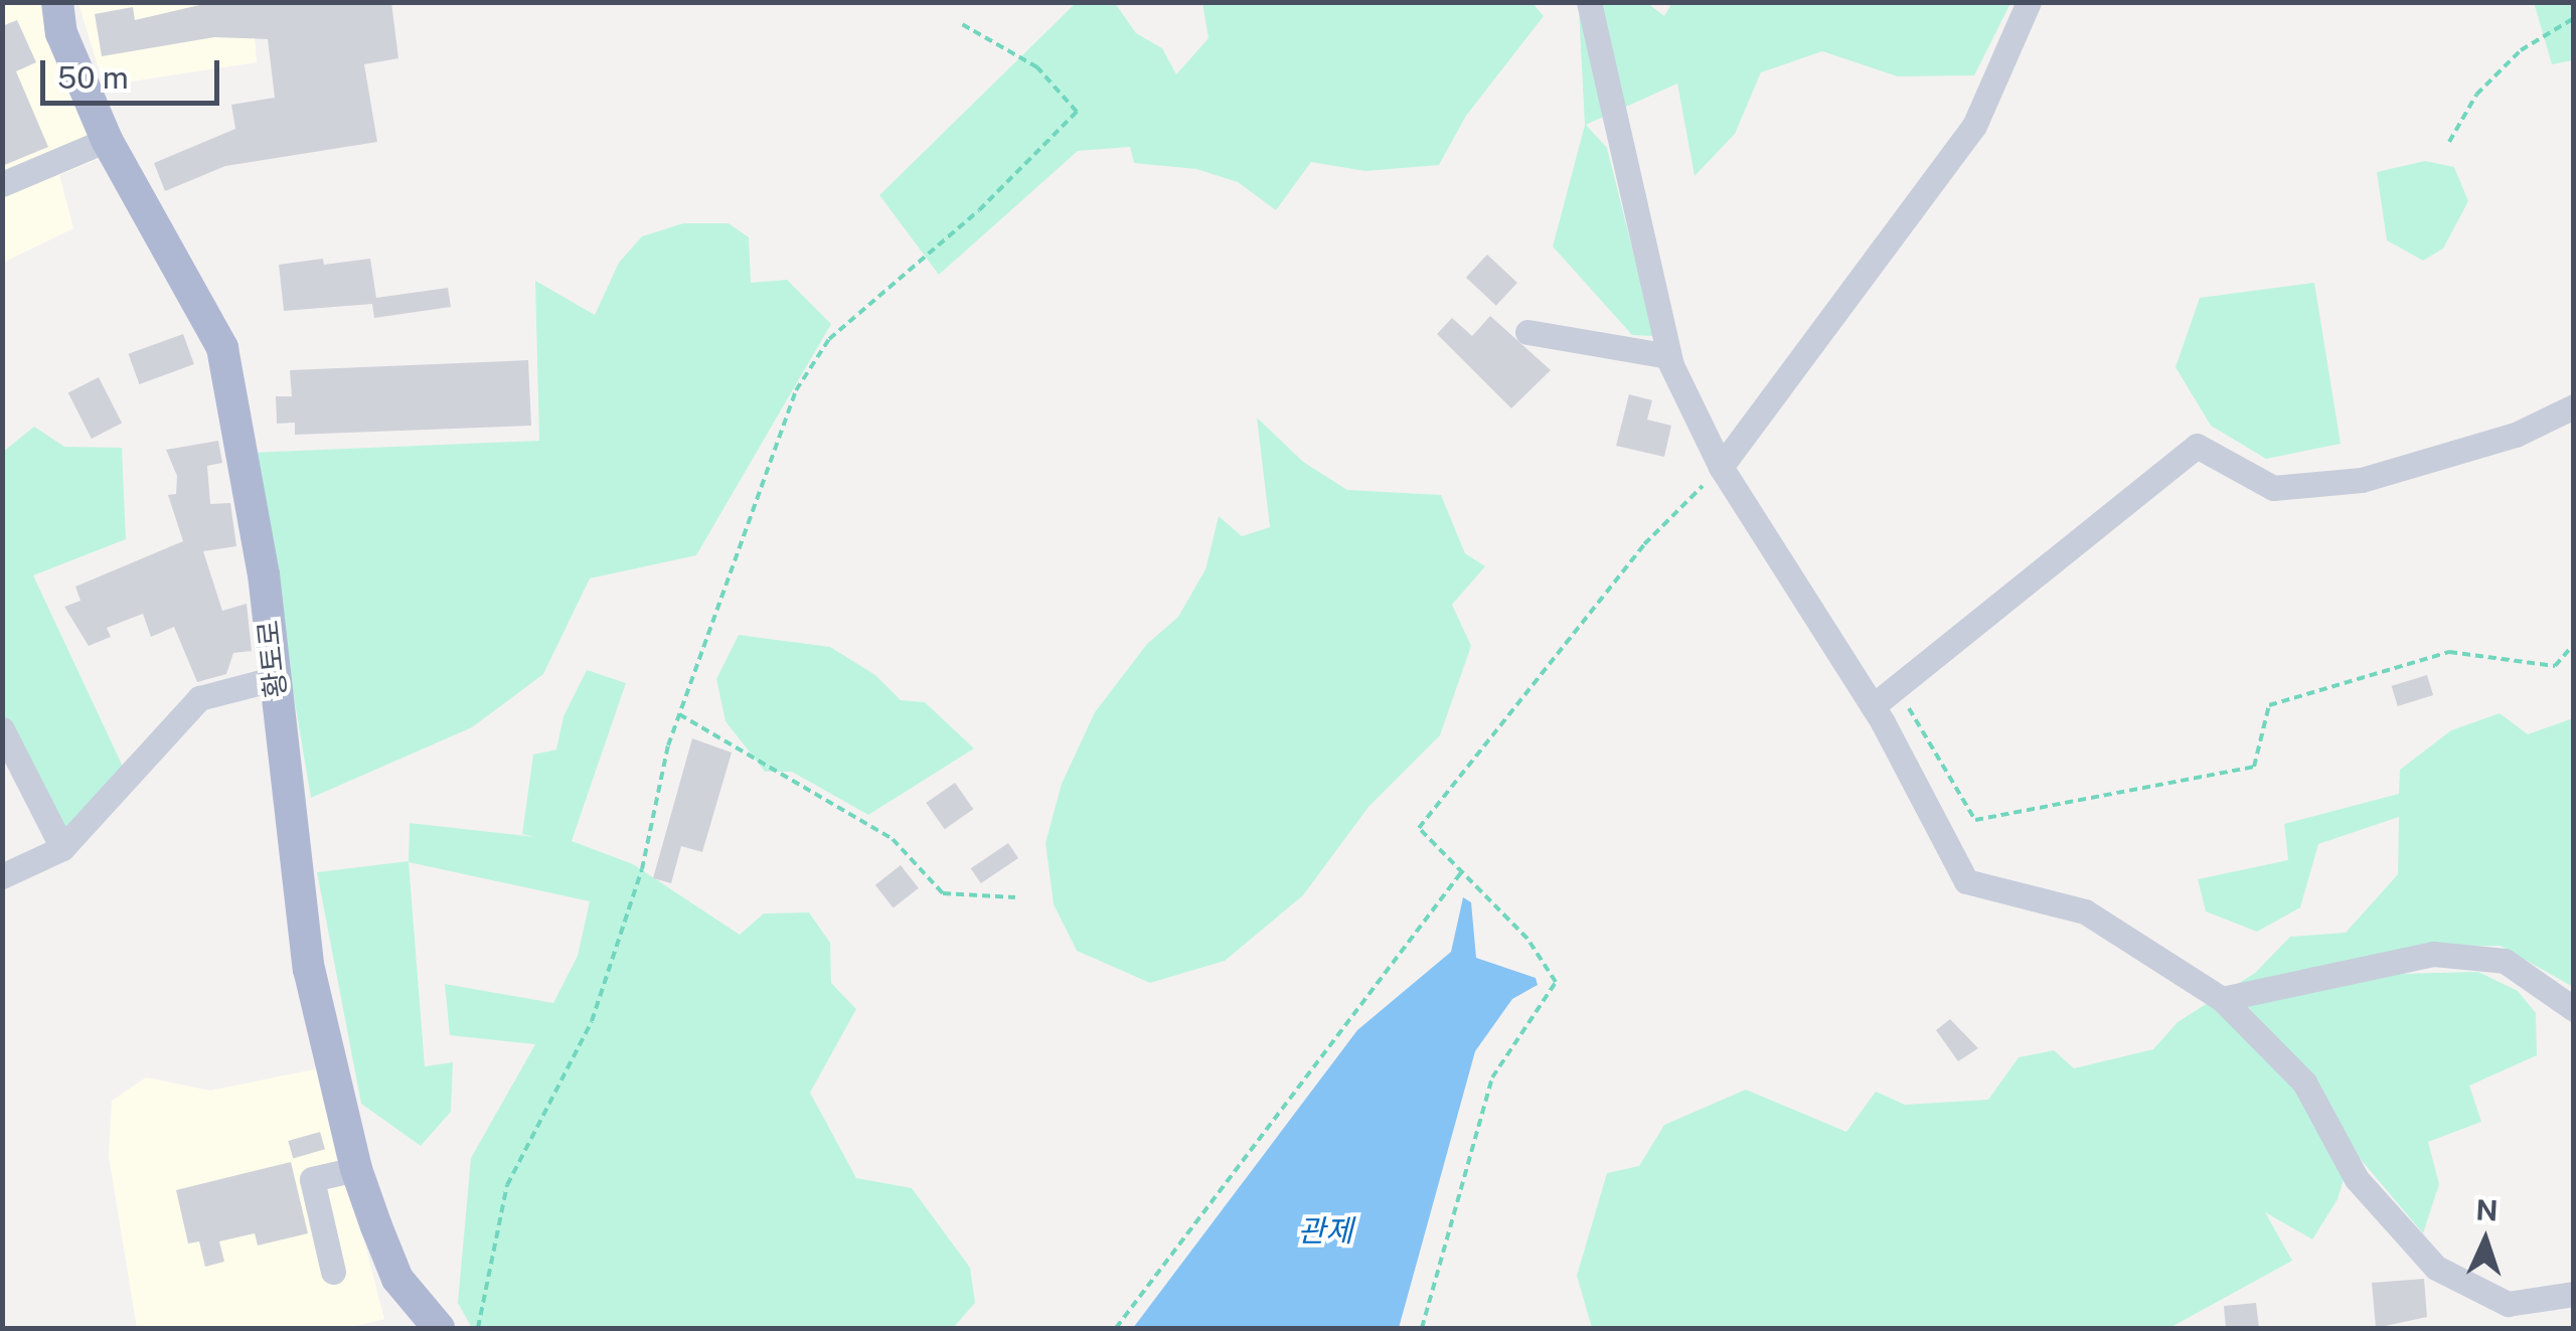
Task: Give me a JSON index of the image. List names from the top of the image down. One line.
{"streets":{"main road":["황토로"]},"water":["관제"],"scale_bar":"50 m","north":"top"}
